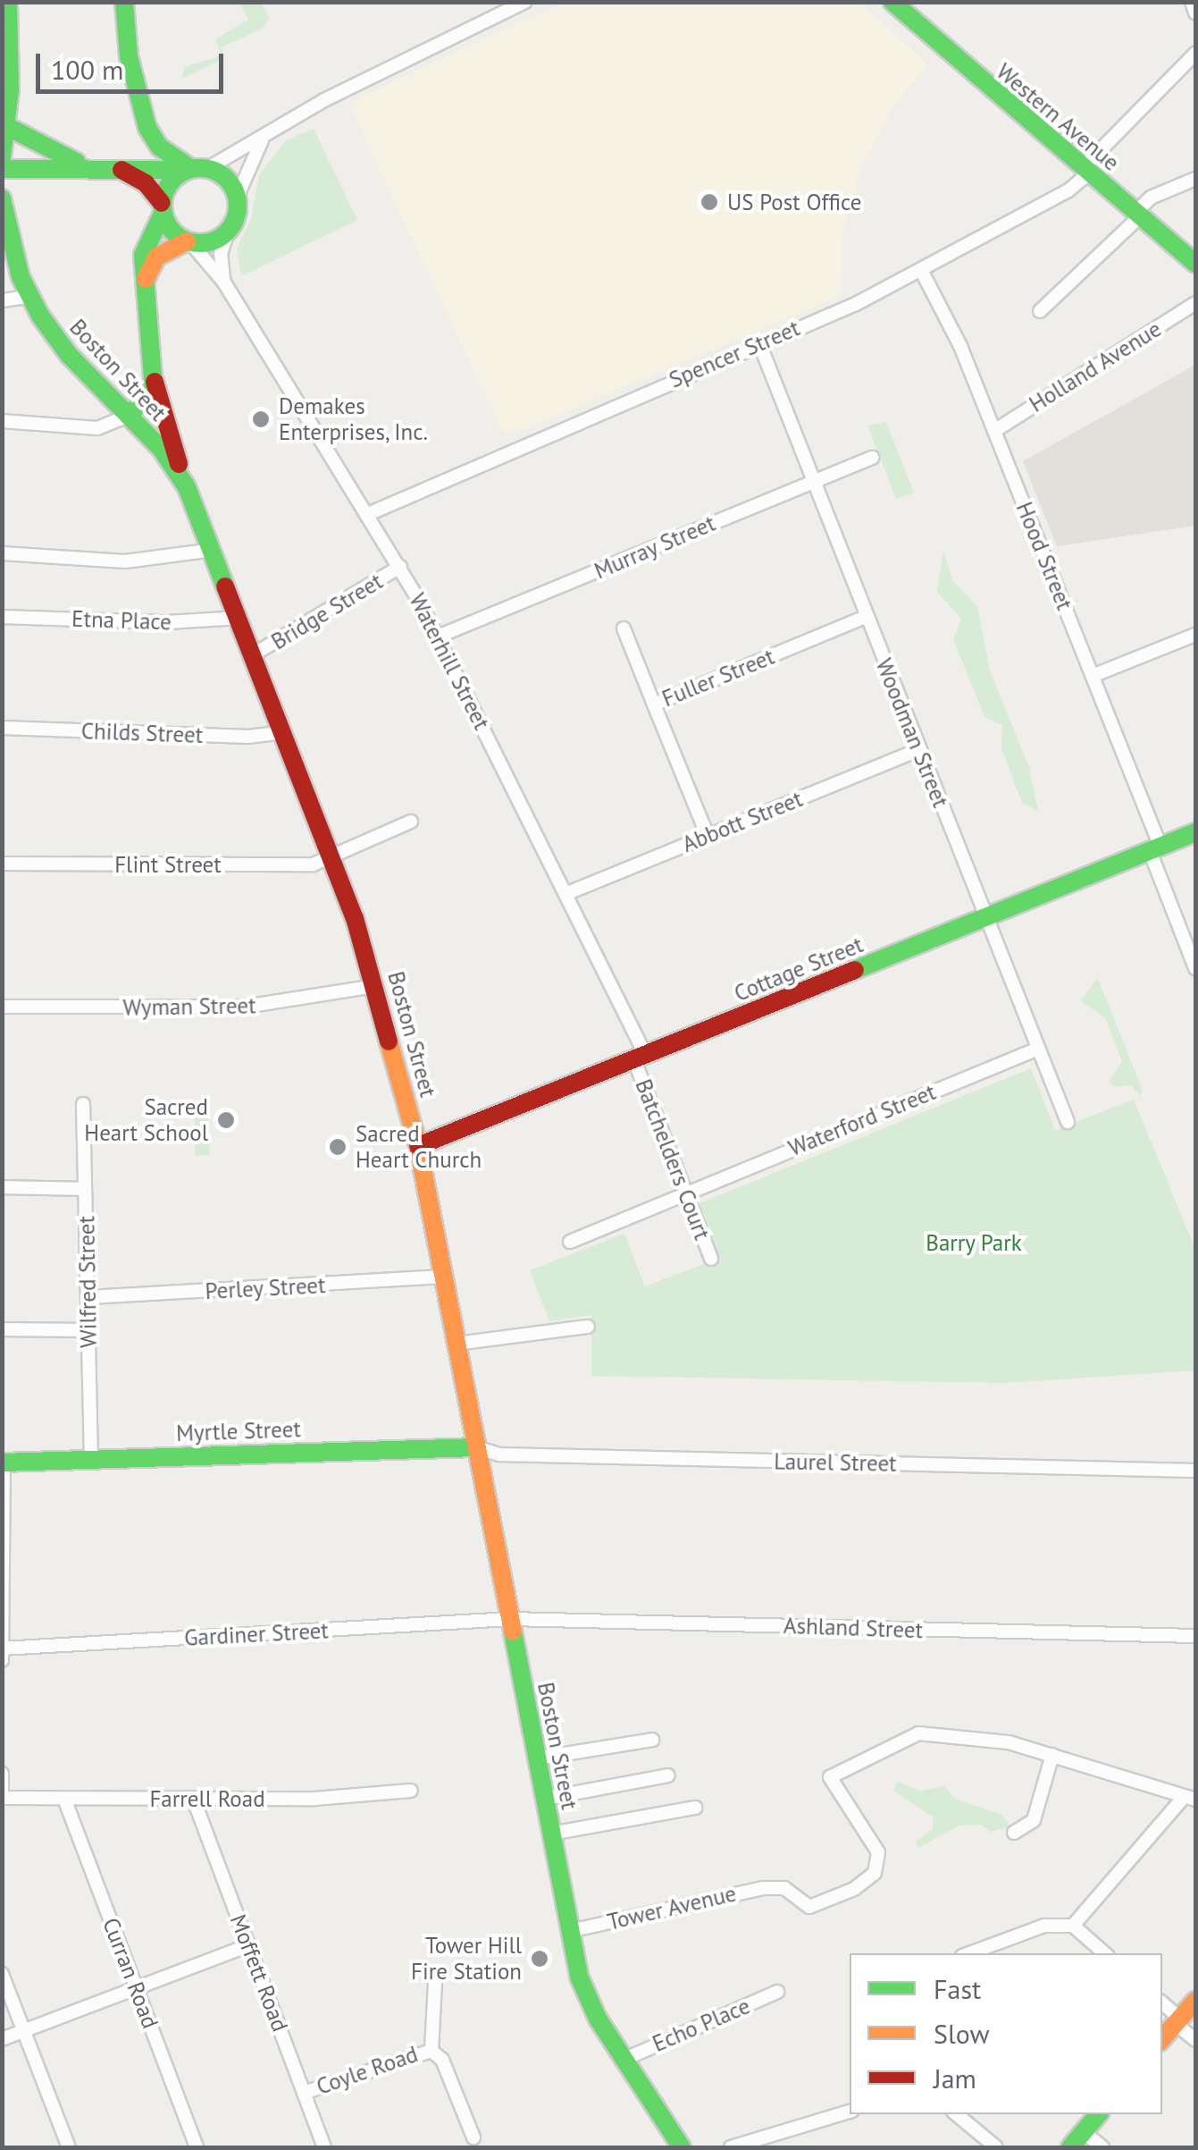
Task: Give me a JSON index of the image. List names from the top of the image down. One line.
{"streets":{"main road":["Western Avenue","Boston Street","Cottage Street","Myrtle Street"],"street":["Spencer Street","Holland Avenue","Murray Street","Hood Street","Bridge Street","Etna Place","Waterhill Street","Fuller Street","Childs Street","Woodman Street","Abbott Street","Flint Street","Wyman Street","Waterford Street","Batchelders Court","Wilfred Street","Perley Street","Laurel Street","Ashland Street","Gardiner Street","Farrell Road","Tower Avenue","Curran Road","Moffett Road","Echo Place","Coyle Road"]},"crossings":[["Western Avenue","Spencer Street"],["Spencer Street","Hood Street"],["Spencer Street","Waterhill Street"],["Spencer Street","Woodman Street"],["Holland Avenue","Hood Street"],["Boston Street","Bridge Street"],["Boston Street","Etna Place"],["Boston Street","Childs Street"],["Boston Street","Flint Street"],["Boston Street","Cottage Street"],["Boston Street","Wyman Street"],["Boston Street","Perley Street"],["Boston Street","Myrtle Street"],["Boston Street","Laurel Street"],["Boston Street","Ashland Street"],["Boston Street","Gardiner Street"],["Boston Street","Tower Avenue"],["Boston Street","Echo Place"],["Murray Street","Waterhill Street"],["Murray Street","Woodman Street"],["Hood Street","Cottage Street"],["Bridge Street","Waterhill Street"],["Waterhill Street","Abbott Street"],["Waterhill Street","Cottage Street"],["Waterhill Street","Batchelders Court"],["Fuller Street","Woodman Street"],["Fuller Street","Abbott Street"],["Woodman Street","Abbott Street"],["Woodman Street","Cottage Street"],["Woodman Street","Waterford Street"],["Cottage Street","Batchelders Court"],["Waterford Street","Batchelders Court"],["Wilfred Street","Perley Street"],["Wilfred Street","Myrtle Street"],["Myrtle Street","Laurel Street"],["Ashland Street","Gardiner Street"],["Farrell Road","Curran Road"],["Farrell Road","Moffett Road"],["Moffett Road","Coyle Road"]],"parks":["Barry Park"],"places":["US Post Office","Demakes Enterprises, Inc.","Sacred Heart School","Sacred Heart Church","Tower Hill Fire Station"],"legend":["Fast","Slow","Jam"],"scale_bar":"100 m"}
